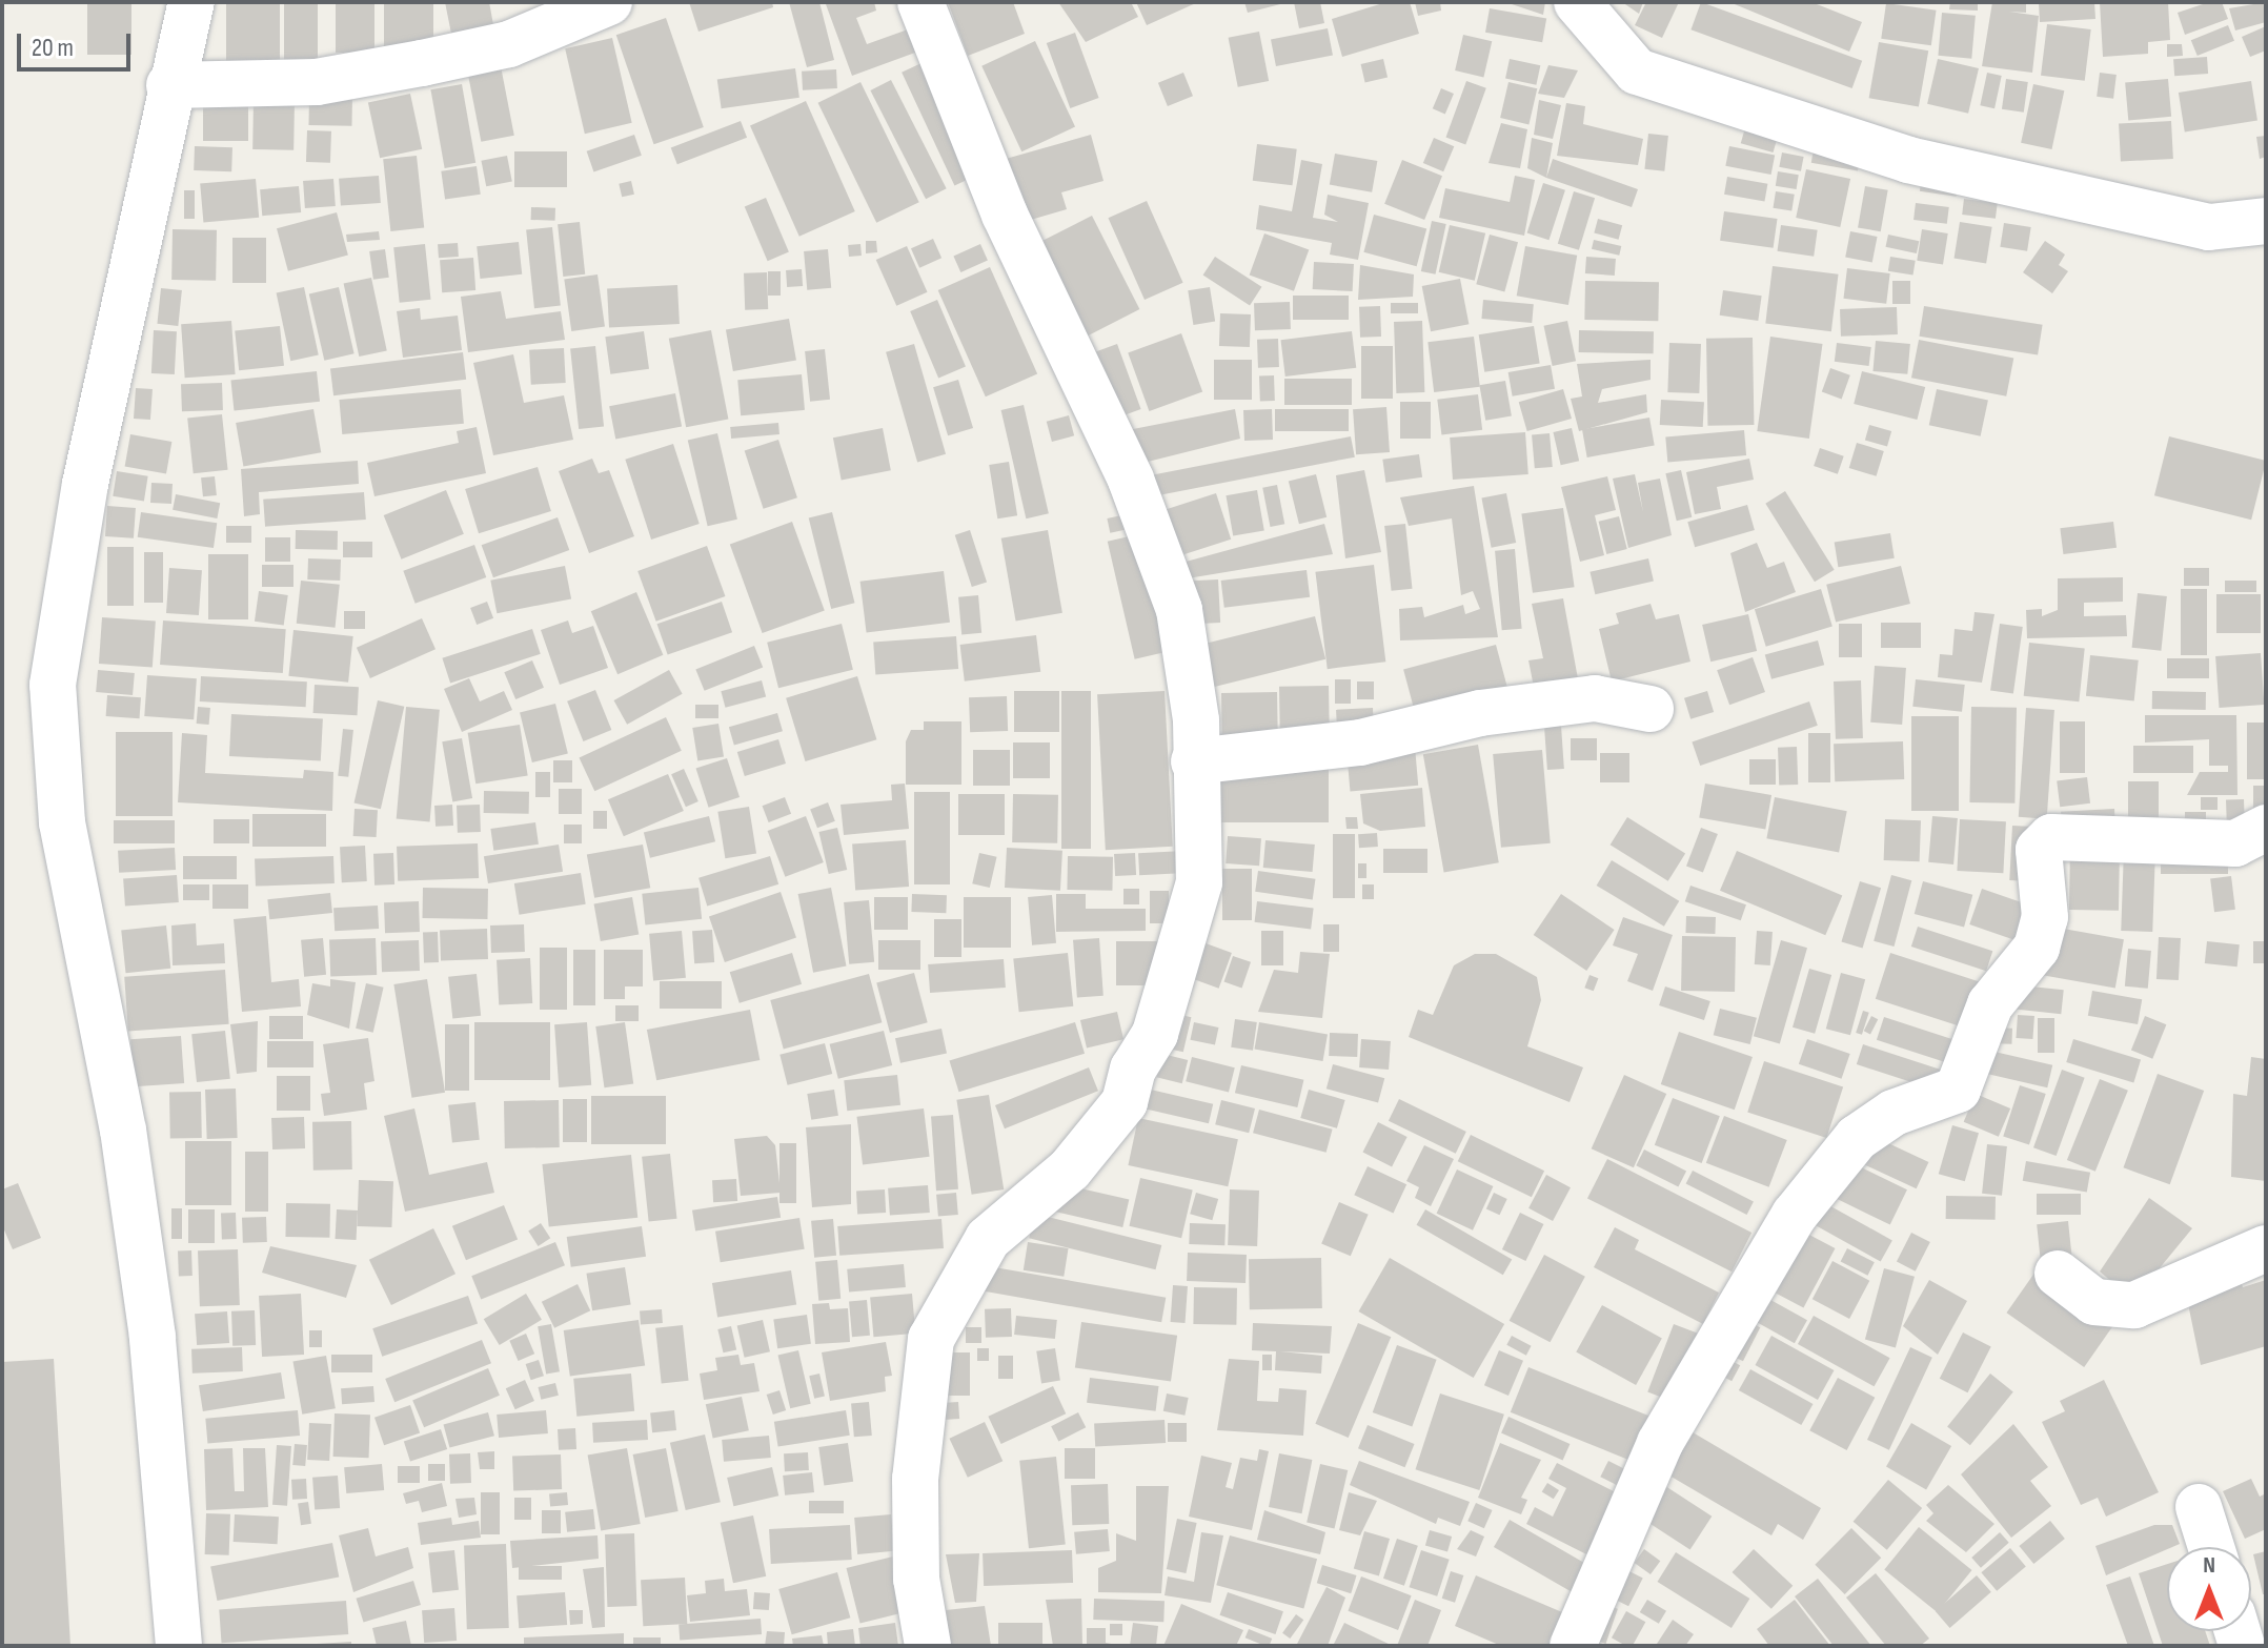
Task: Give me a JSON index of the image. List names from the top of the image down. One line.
{"scale_bar":"20 m","north":"top"}
